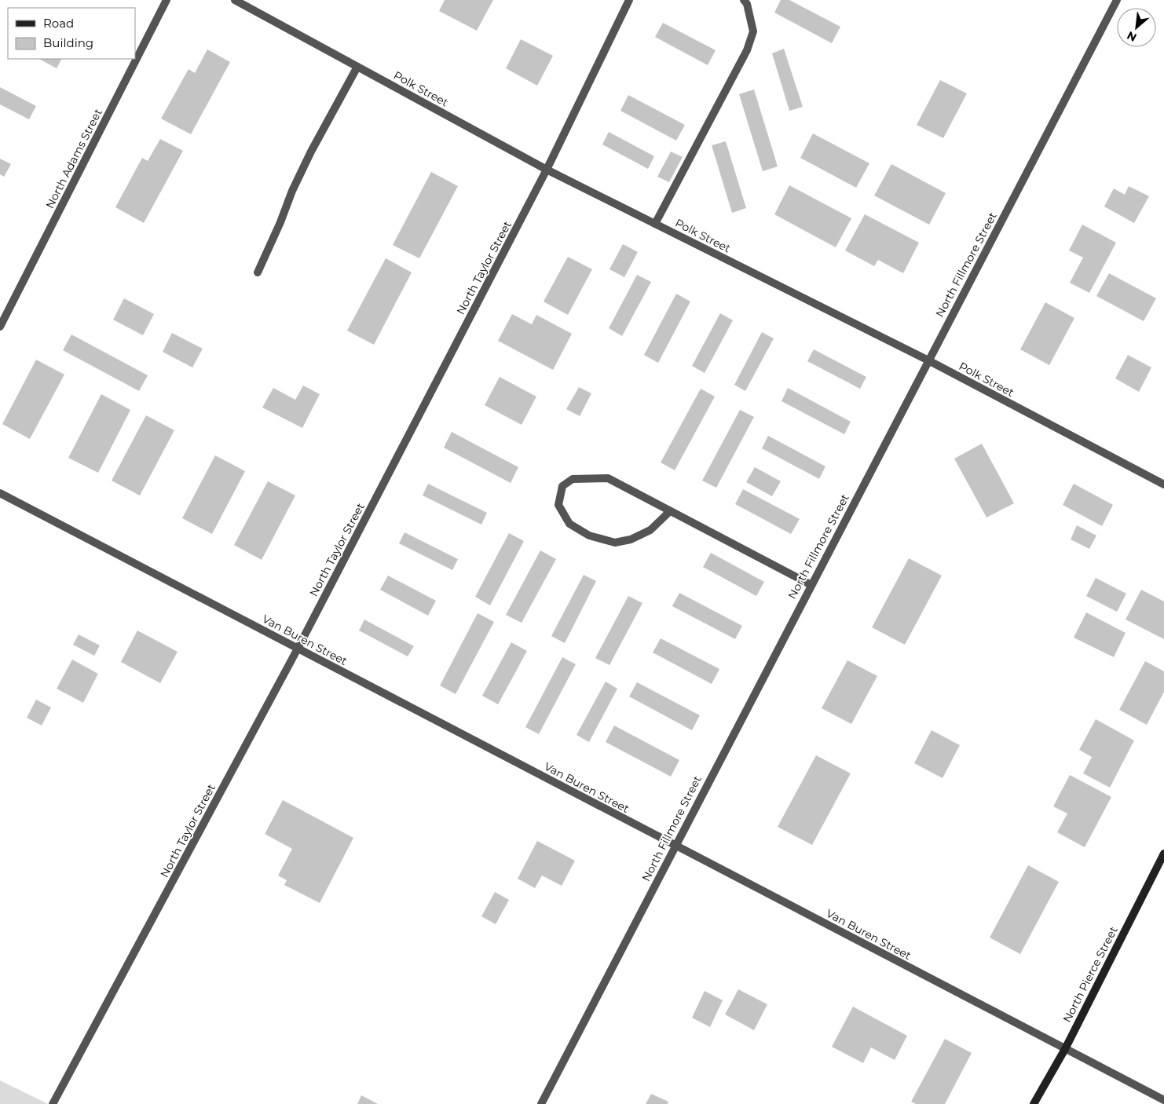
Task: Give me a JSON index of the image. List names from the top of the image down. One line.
{"streets":{"main road":["North Pierce Street"],"street":["Polk Street","North Adams Street","North Fillmore Street","North Taylor Street","Van Buren Street"]},"crossings":[["Polk Street","North Fillmore Street"],["Polk Street","North Taylor Street"],["North Fillmore Street","Van Buren Street"],["North Taylor Street","Van Buren Street"],["Van Buren Street","North Pierce Street"]],"legend":["Road","Building"],"north":"bottom left"}
